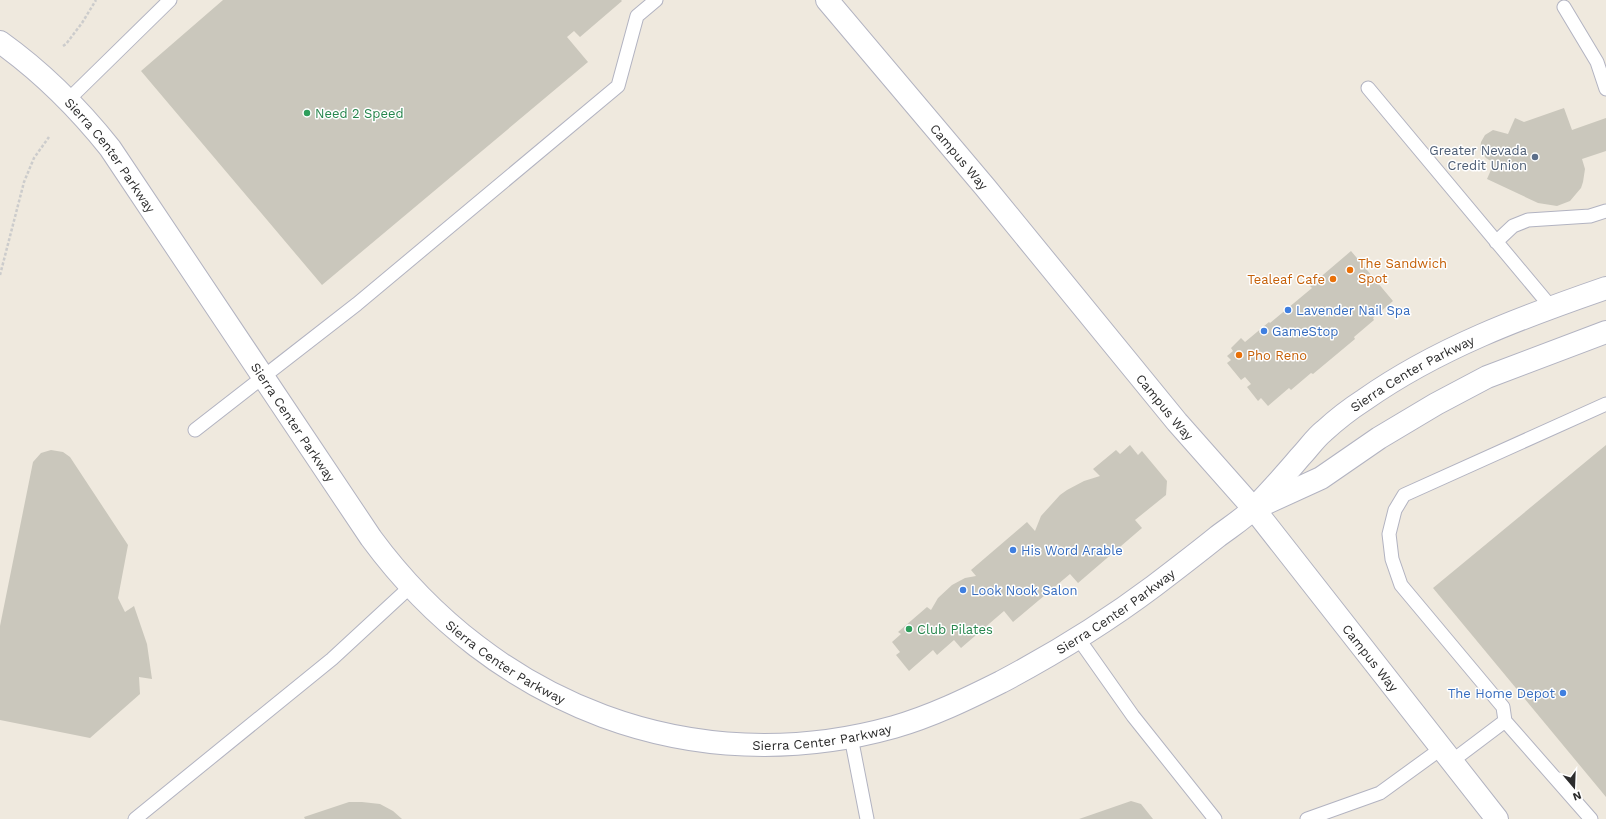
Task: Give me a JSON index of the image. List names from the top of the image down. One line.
{"streets":{"street":["Sierra Center Parkway","Campus Way"]},"crossings":[["Sierra Center Parkway","Campus Way"]],"places":["Need 2 Speed","Greater Nevada Credit Union","The Sandwich Spot","Tealeaf Cafe","Lavender Nail Spa","GameStop","Pho Reno","His Word Arable","Look Nook Salon","Club Pilates","The Home Depot"],"north":"bottom"}
